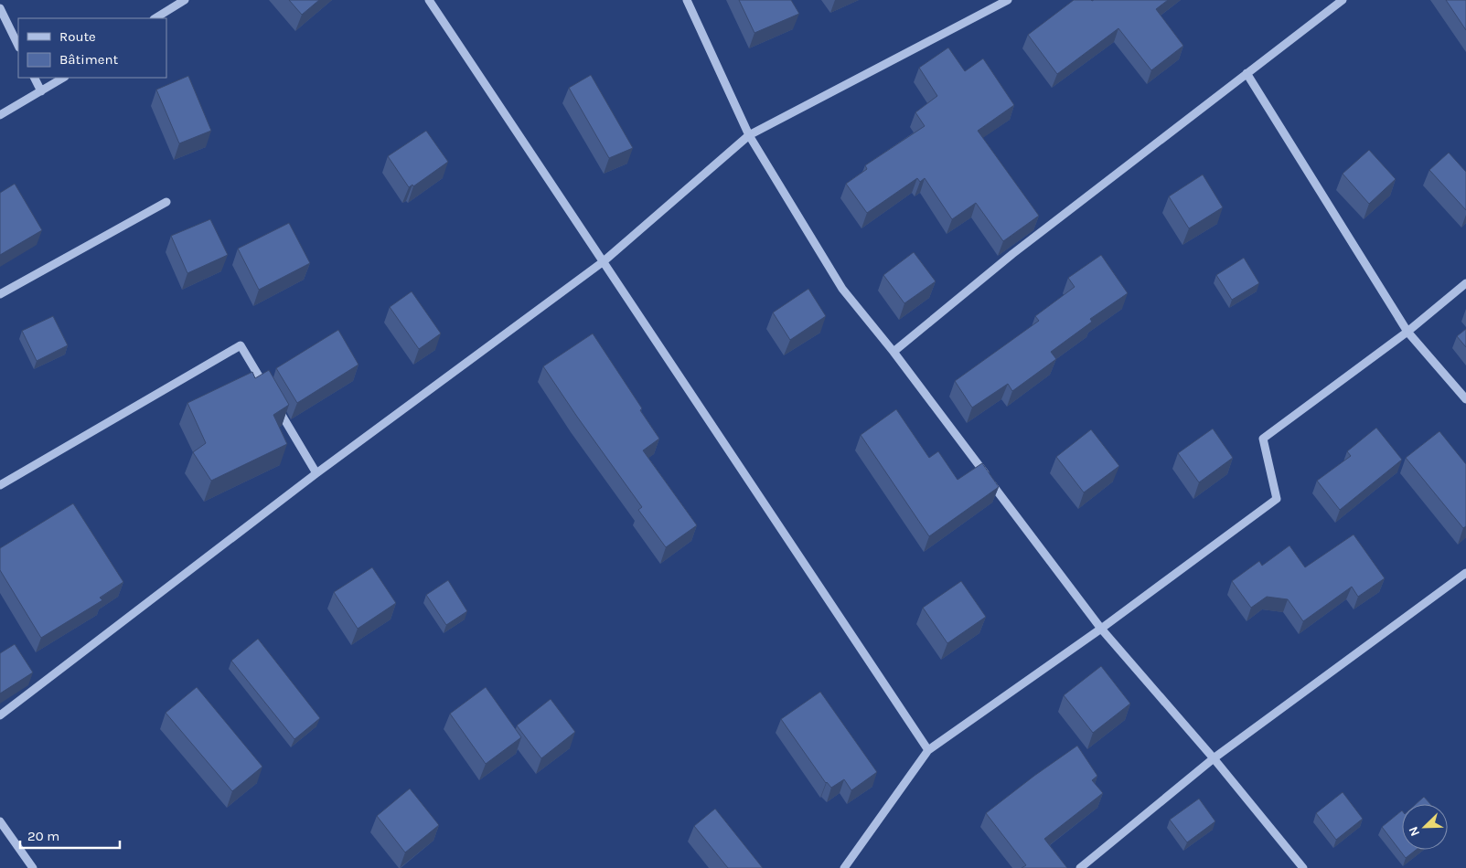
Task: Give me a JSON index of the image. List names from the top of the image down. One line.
{"legend":["Route","Bâtiment"],"scale_bar":"20 m","north":"bottom left"}
